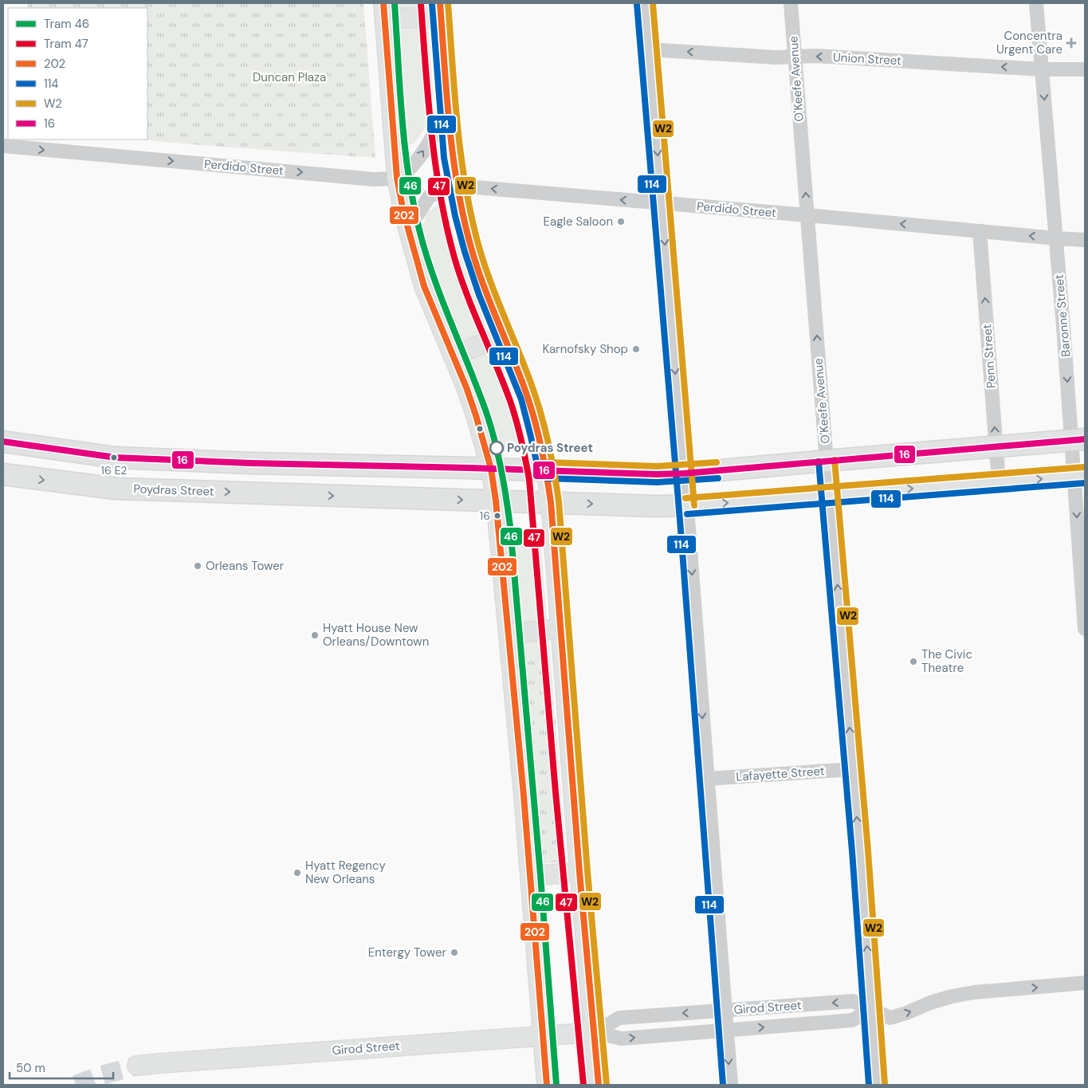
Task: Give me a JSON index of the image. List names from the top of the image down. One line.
{"streets":{"main road":["Poydras Street","Girod Street"],"street":["Union Street","O'Keefe Avenue","Perdido Street","Baronne Street","Penn Street","Lafayette Street"]},"crossings":[["Union Street","O'Keefe Avenue"],["Union Street","Baronne Street"],["O'Keefe Avenue","Perdido Street"],["O'Keefe Avenue","Poydras Street"],["O'Keefe Avenue","Lafayette Street"],["O'Keefe Avenue","Girod Street"],["Perdido Street","Baronne Street"],["Perdido Street","Penn Street"],["Baronne Street","Poydras Street"],["Penn Street","Poydras Street"]],"one_way":["Union Street","O'Keefe Avenue","Baronne Street","Penn Street"],"parks":["Duncan Plaza"],"places":{"health":["Concentra Urgent Care"],"other":["Eagle Saloon","Karnofsky Shop","Poydras Street","16 E2","16","Orleans Tower","Hyatt House New Orleans/Downtown","The Civic Theatre","Hyatt Regency New Orleans","Entergy Tower"]},"lines":["tram line 46","transit line 202","transit line W2","tram line 47","transit line 114","transit line 16"],"legend":["Tram 46","Tram 47","202","114","W2","16"],"scale_bar":"50 m"}
